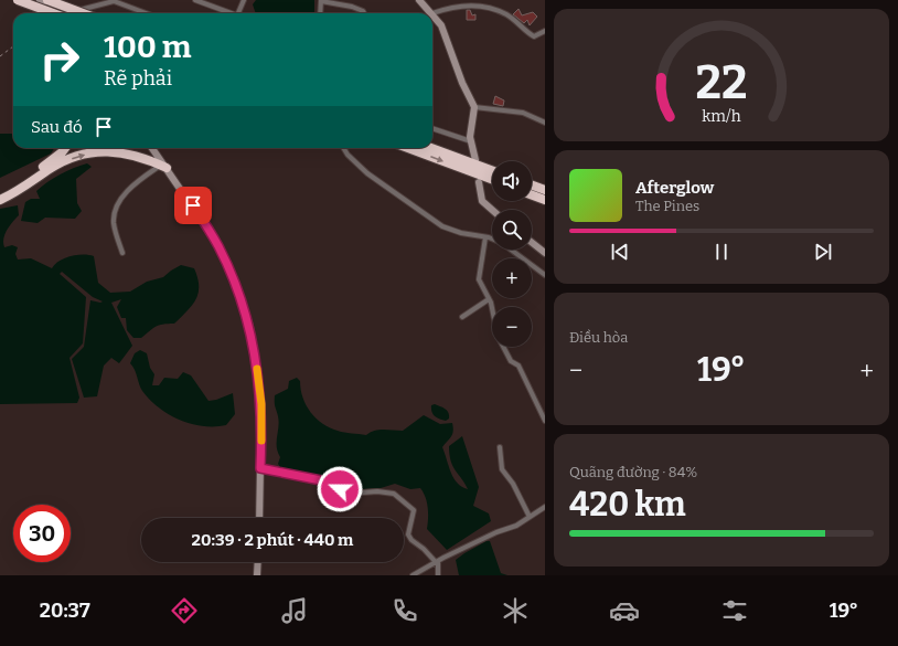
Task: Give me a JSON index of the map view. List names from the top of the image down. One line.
{"page":{"turn":["100 m","Rẽ phải"],"then":"Sau đó","map_buttons":["+","−"],"song":["Afterglow","The Pines"],"tile":["Điều hòa",["Quãng đường · 84%","420 km"]],"heat":["−","19°","+"],"limit":"30","trip":"20:39 · 2 phút · 440 m","tabs":["20:37","19°"],"gauge":["22","km/h"]}}
